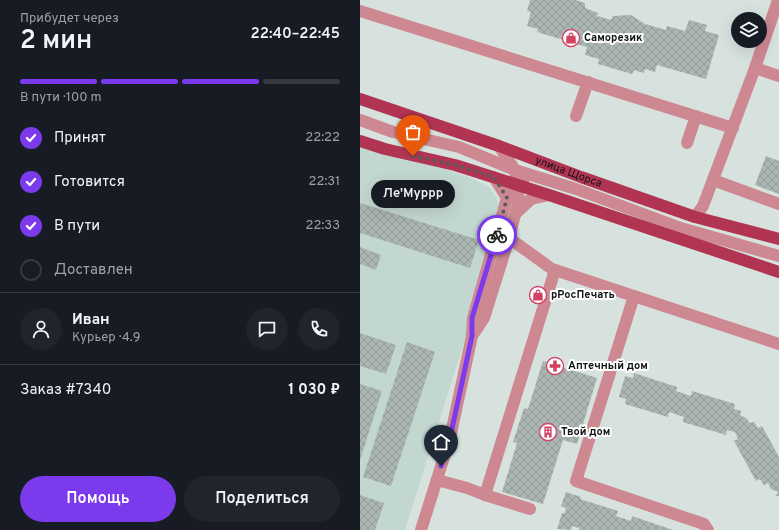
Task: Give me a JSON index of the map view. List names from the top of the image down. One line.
{"streets":{"main road":["улица Щорса"]},"places":{"shop":["Саморезик","рРосПечать"],"other":["Ле'Муррр"],"pharmacy":["Аптечный дом"],"building":["Твой дом"]},"page":{"heading":["2 мин","Прибудет через","22:40–22:45"],"panel":["Иван","Курьер · 4.9","Заказ #7340","1 030 ₽"],"bar":"В пути · 100 m","list":[["Принят","22:22"],["Готовится","22:31"],["В пути","22:33"],"Доставлен"],"bubble":"Ле'Муррр","buttons":["Помощь","Поделиться"]}}
